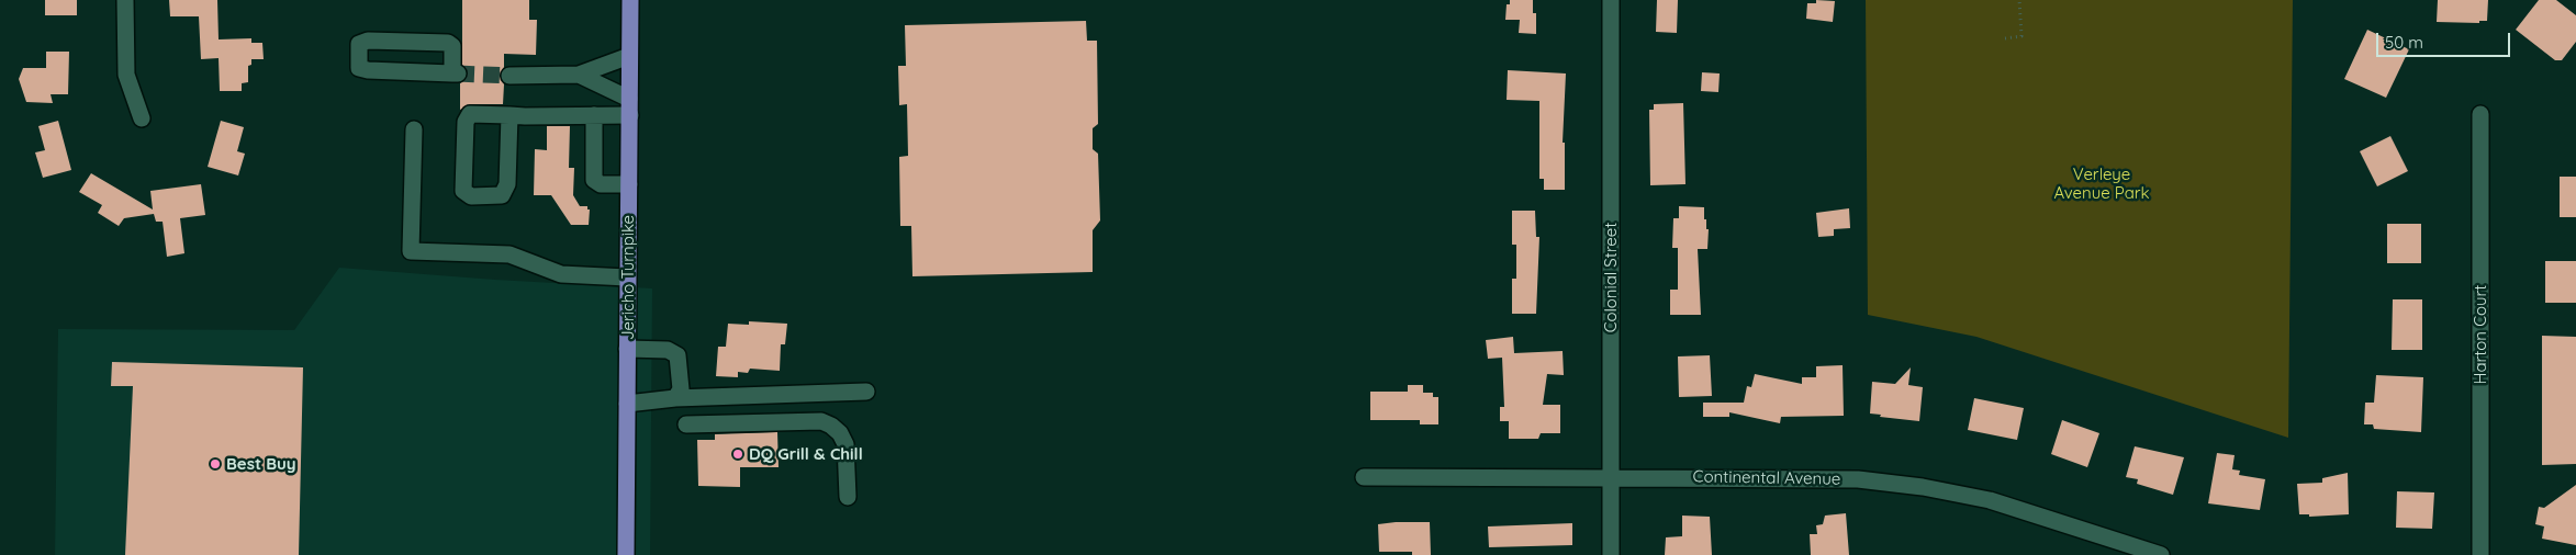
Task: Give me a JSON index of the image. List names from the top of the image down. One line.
{"streets":{"main road":["Jericho Turnpike"],"street":["Colonial Street","Harton Court","Continental Avenue"]},"crossings":[["Colonial Street","Continental Avenue"]],"parks":["Verleye Avenue Park"],"places":["DQ Grill & Chill","Best Buy"],"scale_bar":"50 m"}
